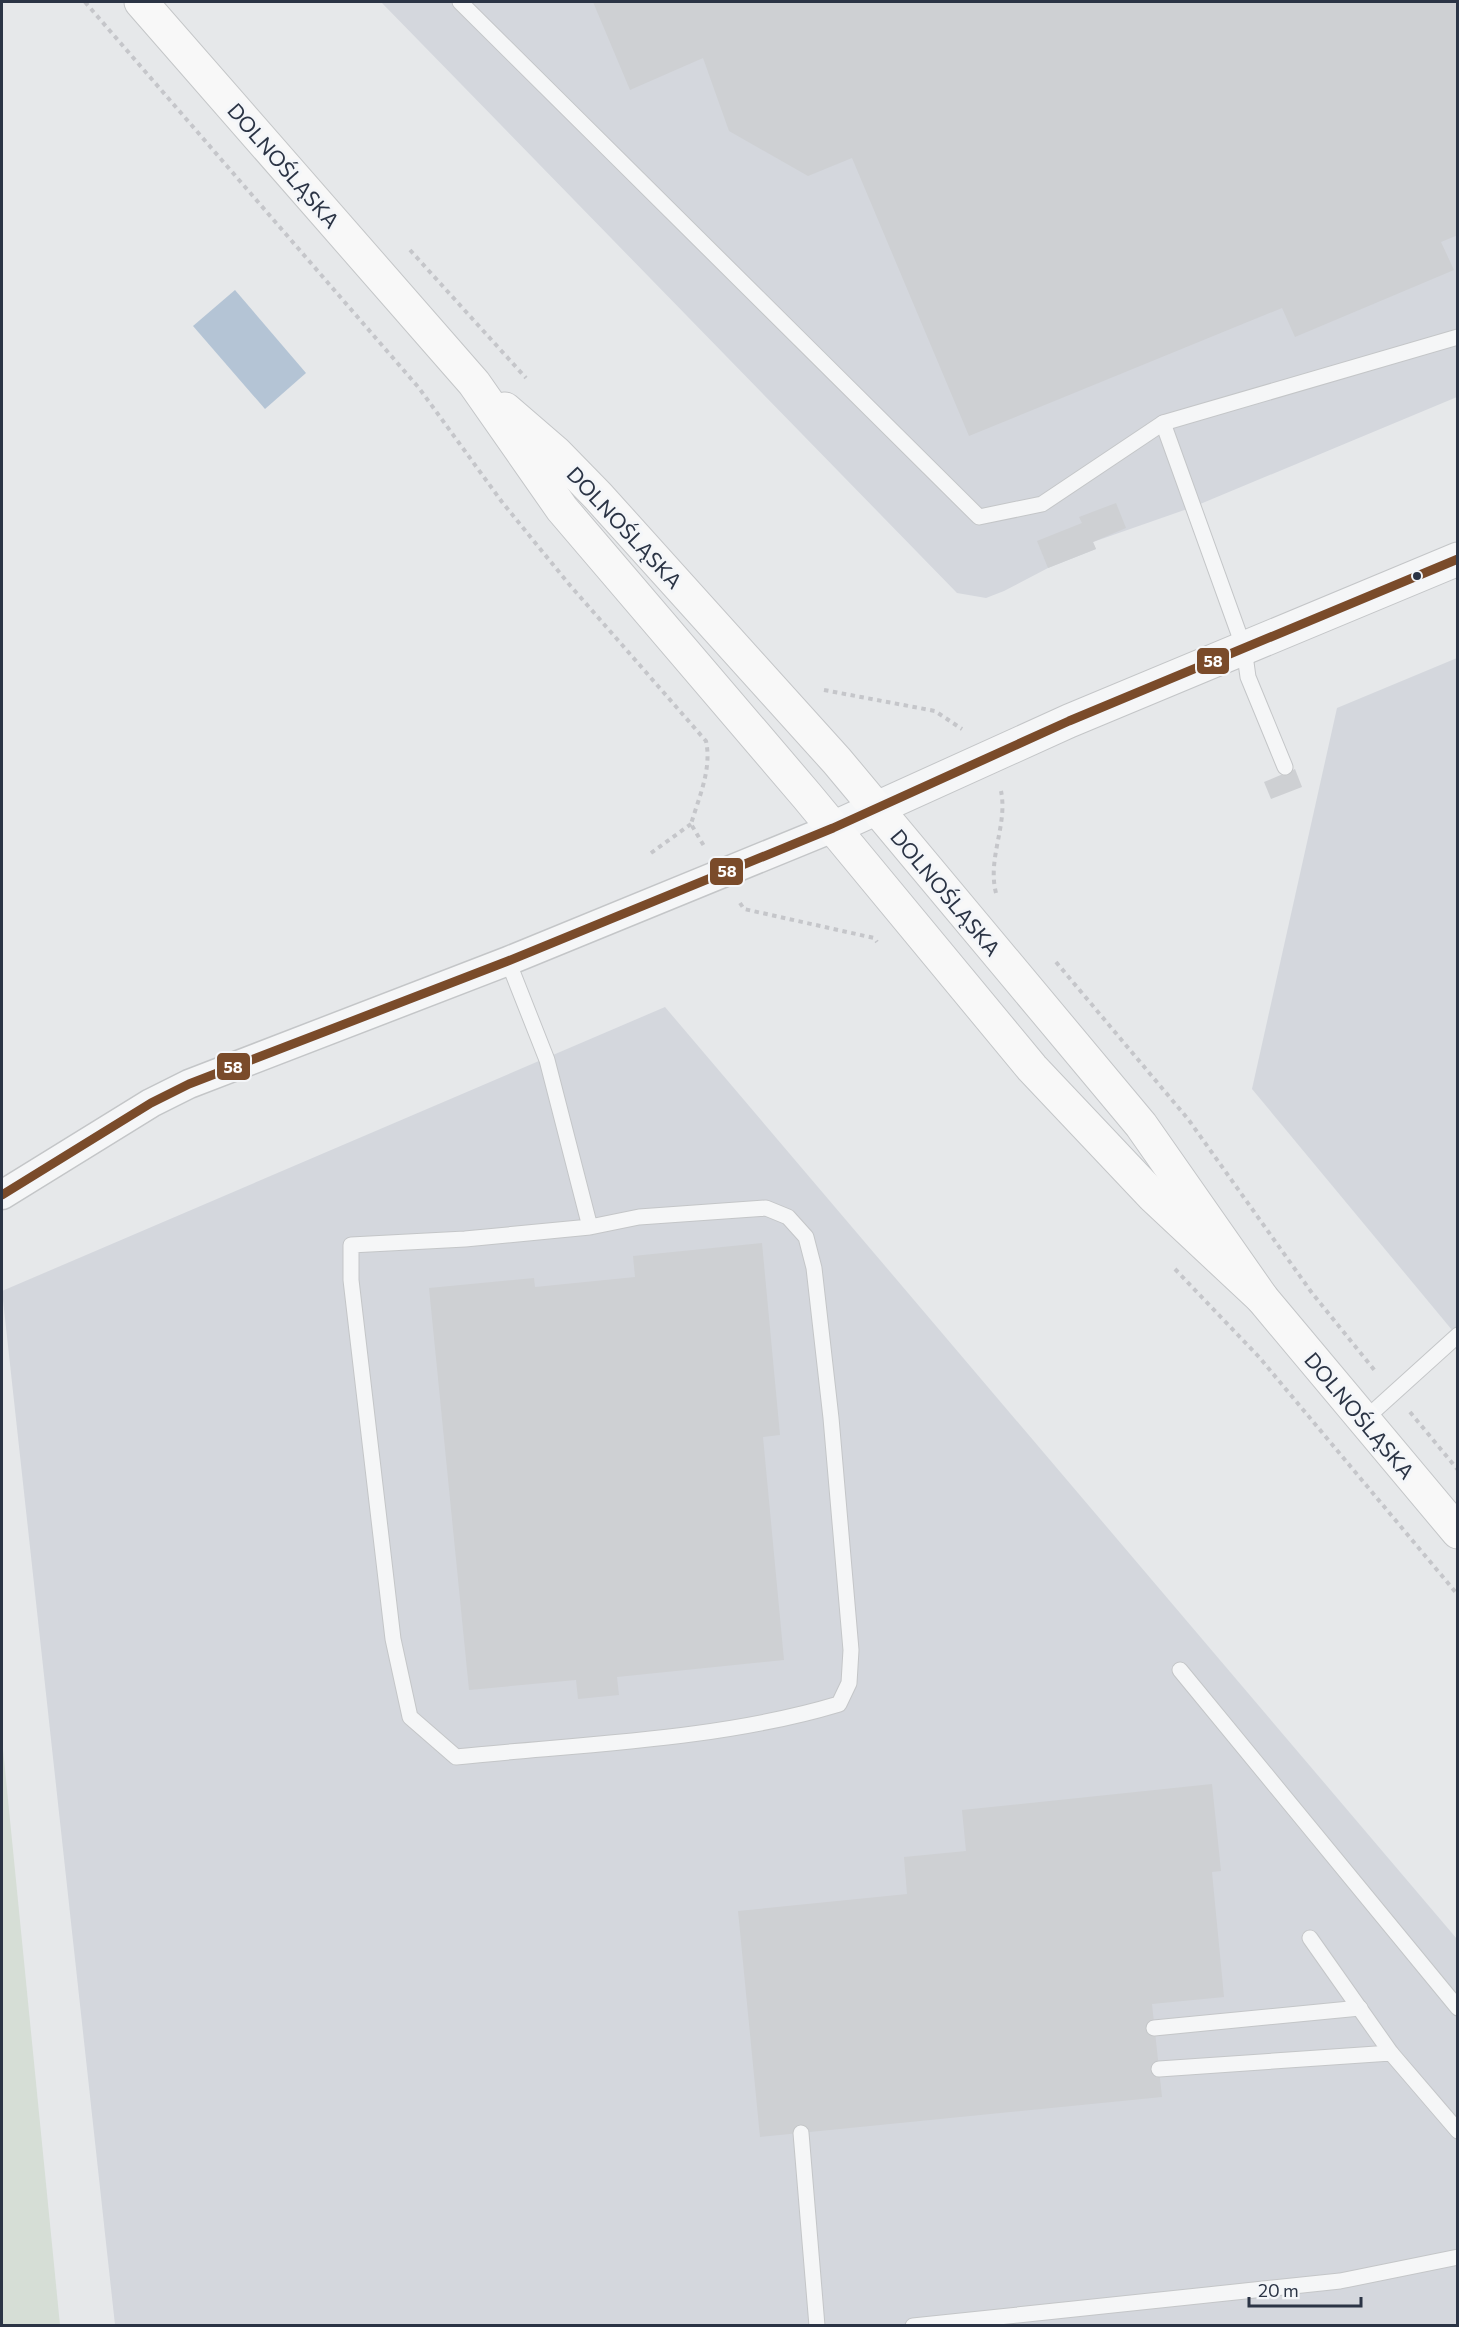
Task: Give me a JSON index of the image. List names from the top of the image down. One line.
{"streets":{"main road":["DOLNOŚLĄSKA"]},"lines":["transit line 58"],"scale_bar":"20 m"}
